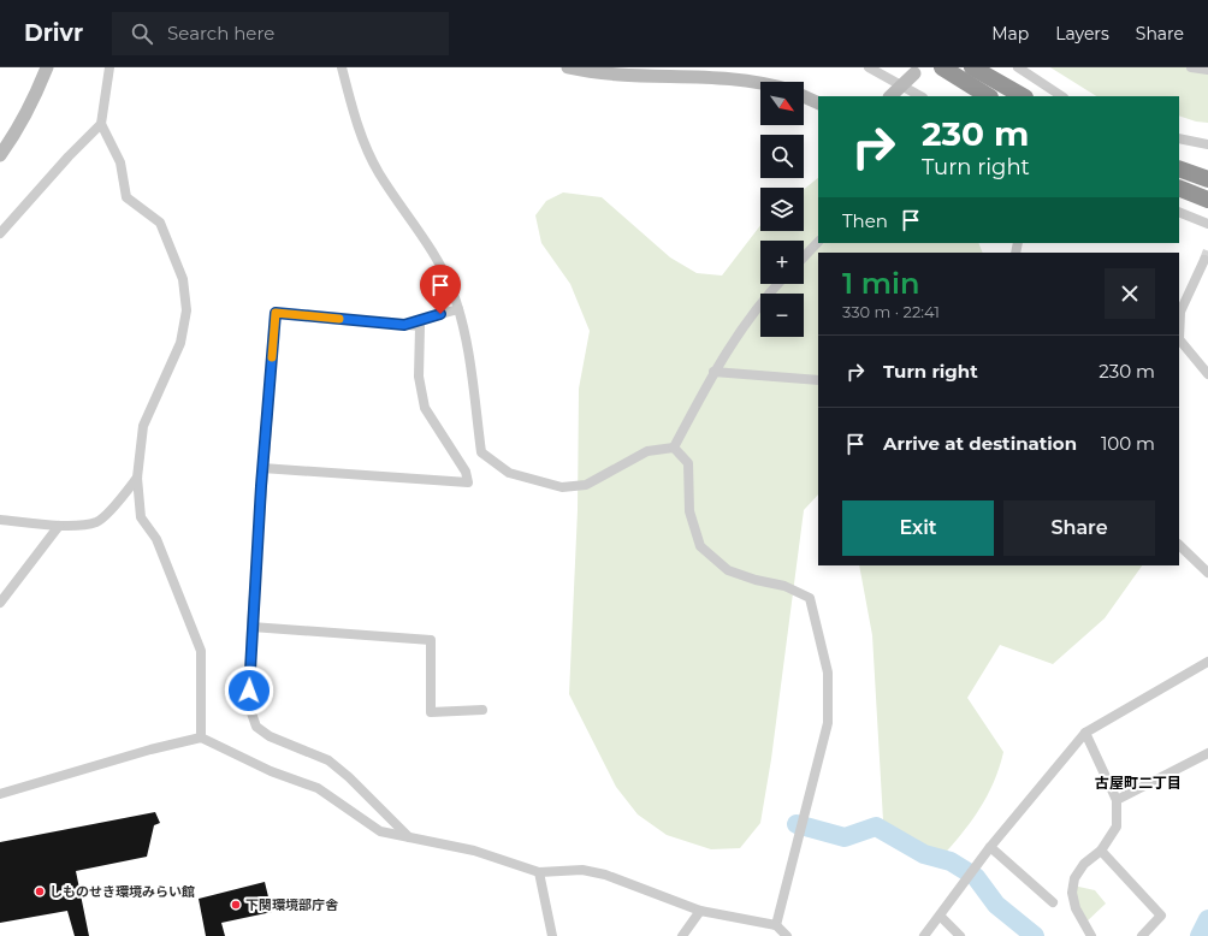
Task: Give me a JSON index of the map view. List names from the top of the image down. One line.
{"districts":["古屋町二丁目"],"places":["しものせき環境みらい館","下関環境部庁舎"],"north":"bottom right","page":{"header":"Drivr","search":"Search here","nav":["Map","Layers","Share"],"map_buttons":["+","−"],"turn":["230 m","Turn right"],"then":"Then","heading":["1 min","330 m · 22:41"],"list":[{"name":"Turn right","value":"230 m"},{"name":"Arrive at destination","value":"100 m"}],"buttons":["Exit","Share"]}}
